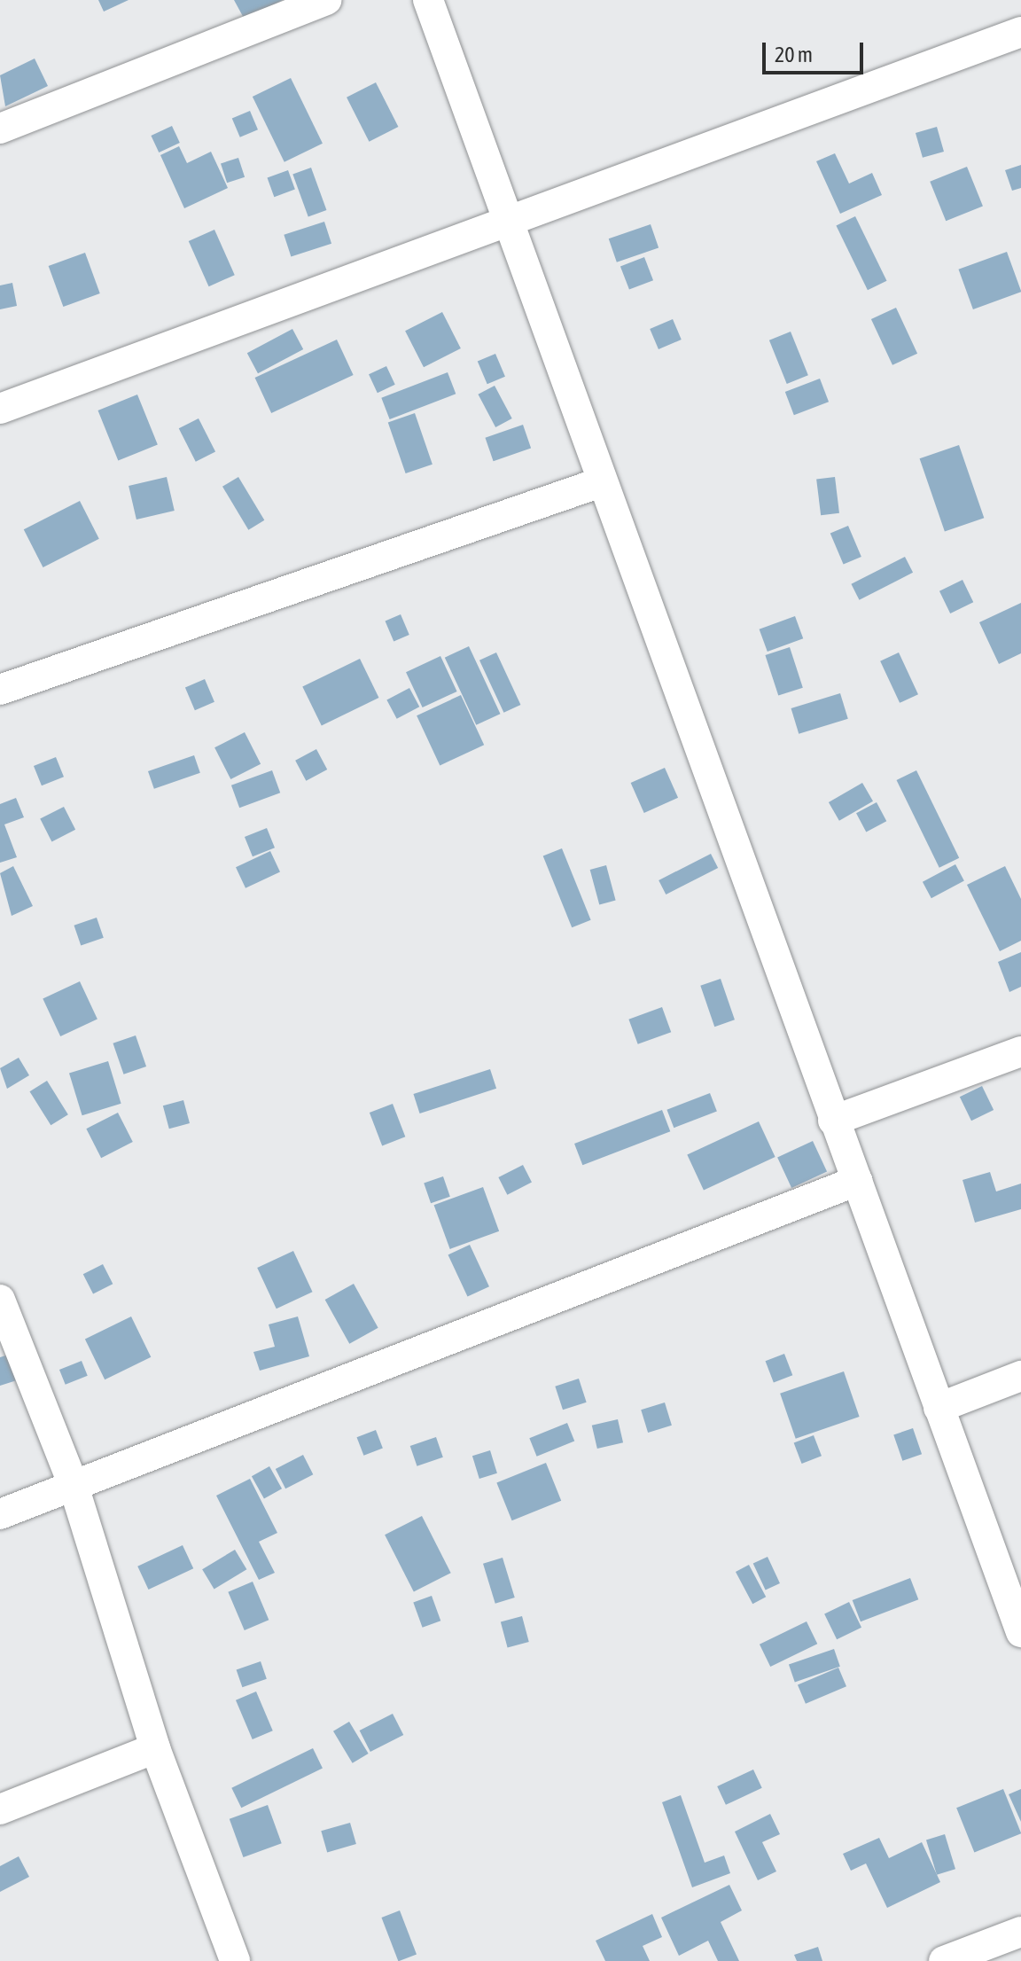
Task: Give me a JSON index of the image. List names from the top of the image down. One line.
{"scale_bar":"20 m"}
